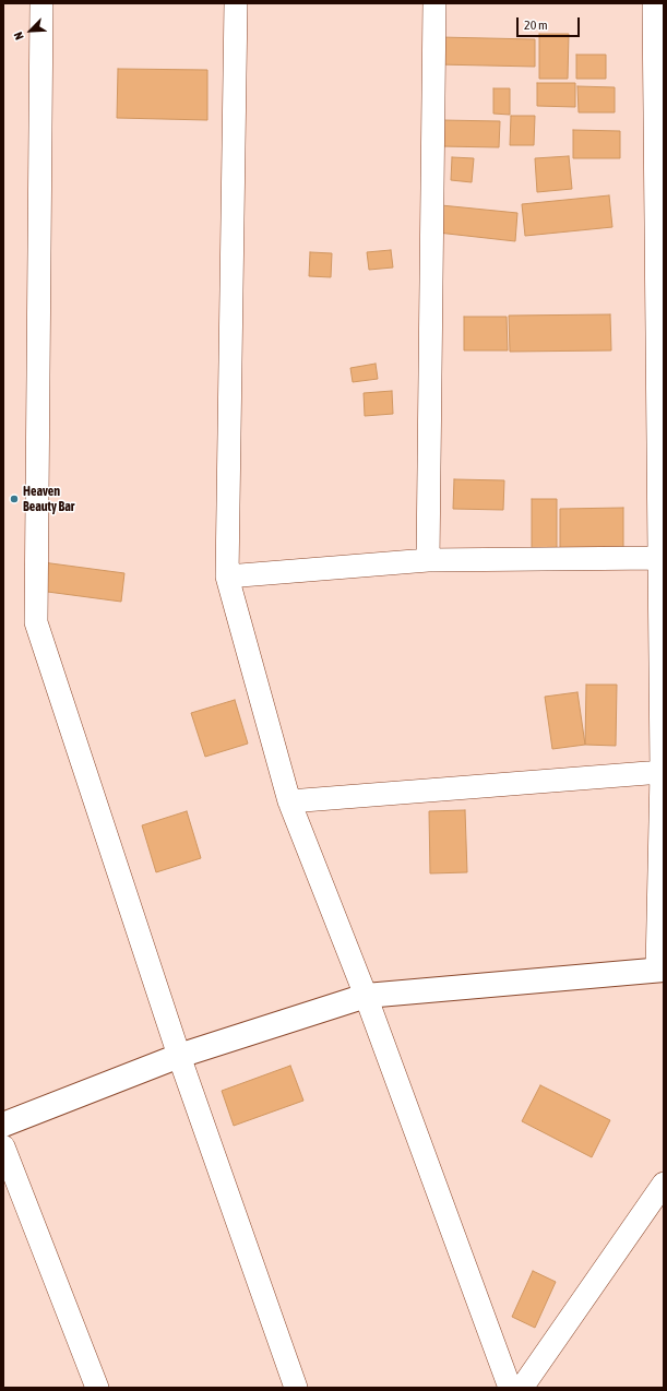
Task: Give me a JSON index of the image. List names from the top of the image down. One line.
{"places":["Heaven Beauty Bar"],"scale_bar":"20 m","north":"bottom left"}
